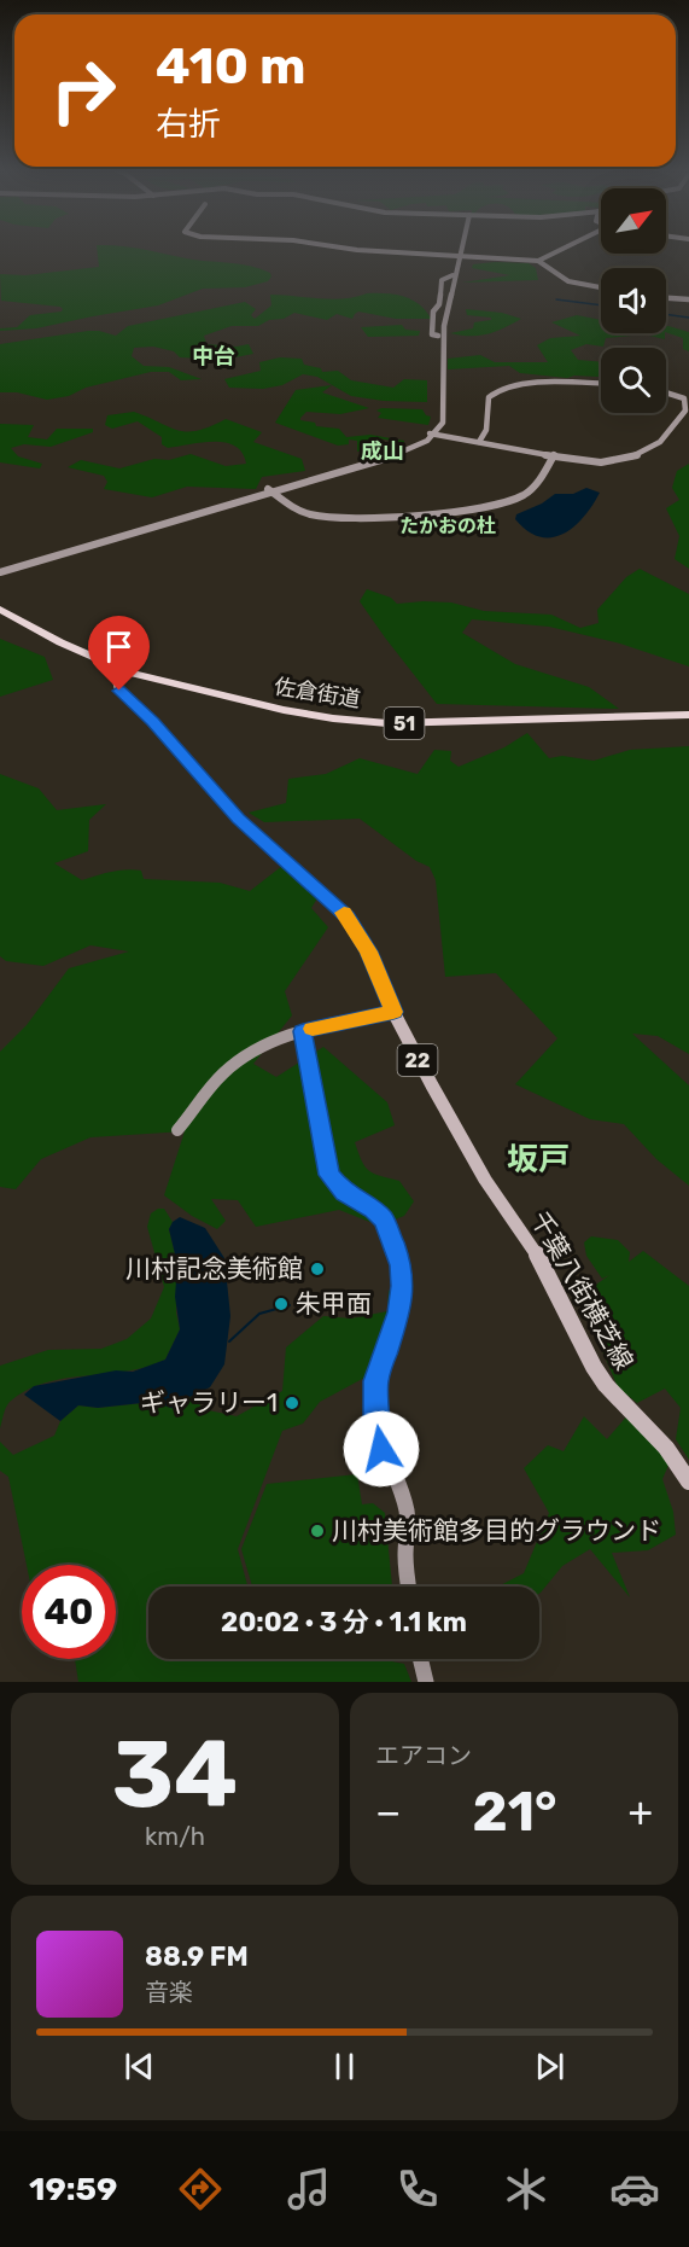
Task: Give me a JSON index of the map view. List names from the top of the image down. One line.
{"streets":{"highway":["佐倉街道","51"],"main road":["22","千葉八街横芝線"]},"crossings":[["佐倉街道","千葉八街横芝線"]],"districts":["中台","成山","たかおの杜","坂戸"],"places":["川村記念美術館","朱甲面","ギャラリー1","川村美術館多目的グラウンド"],"north":"top right","page":{"turn":["410 m","右折"],"limit":"40","trip":"20:02 · 3 分 · 1.1 km","tile":[["34","km/h"],"エアコン"],"heat":["−","21°","+"],"song":["88.9 FM","音楽"],"tabs":"19:59"}}
